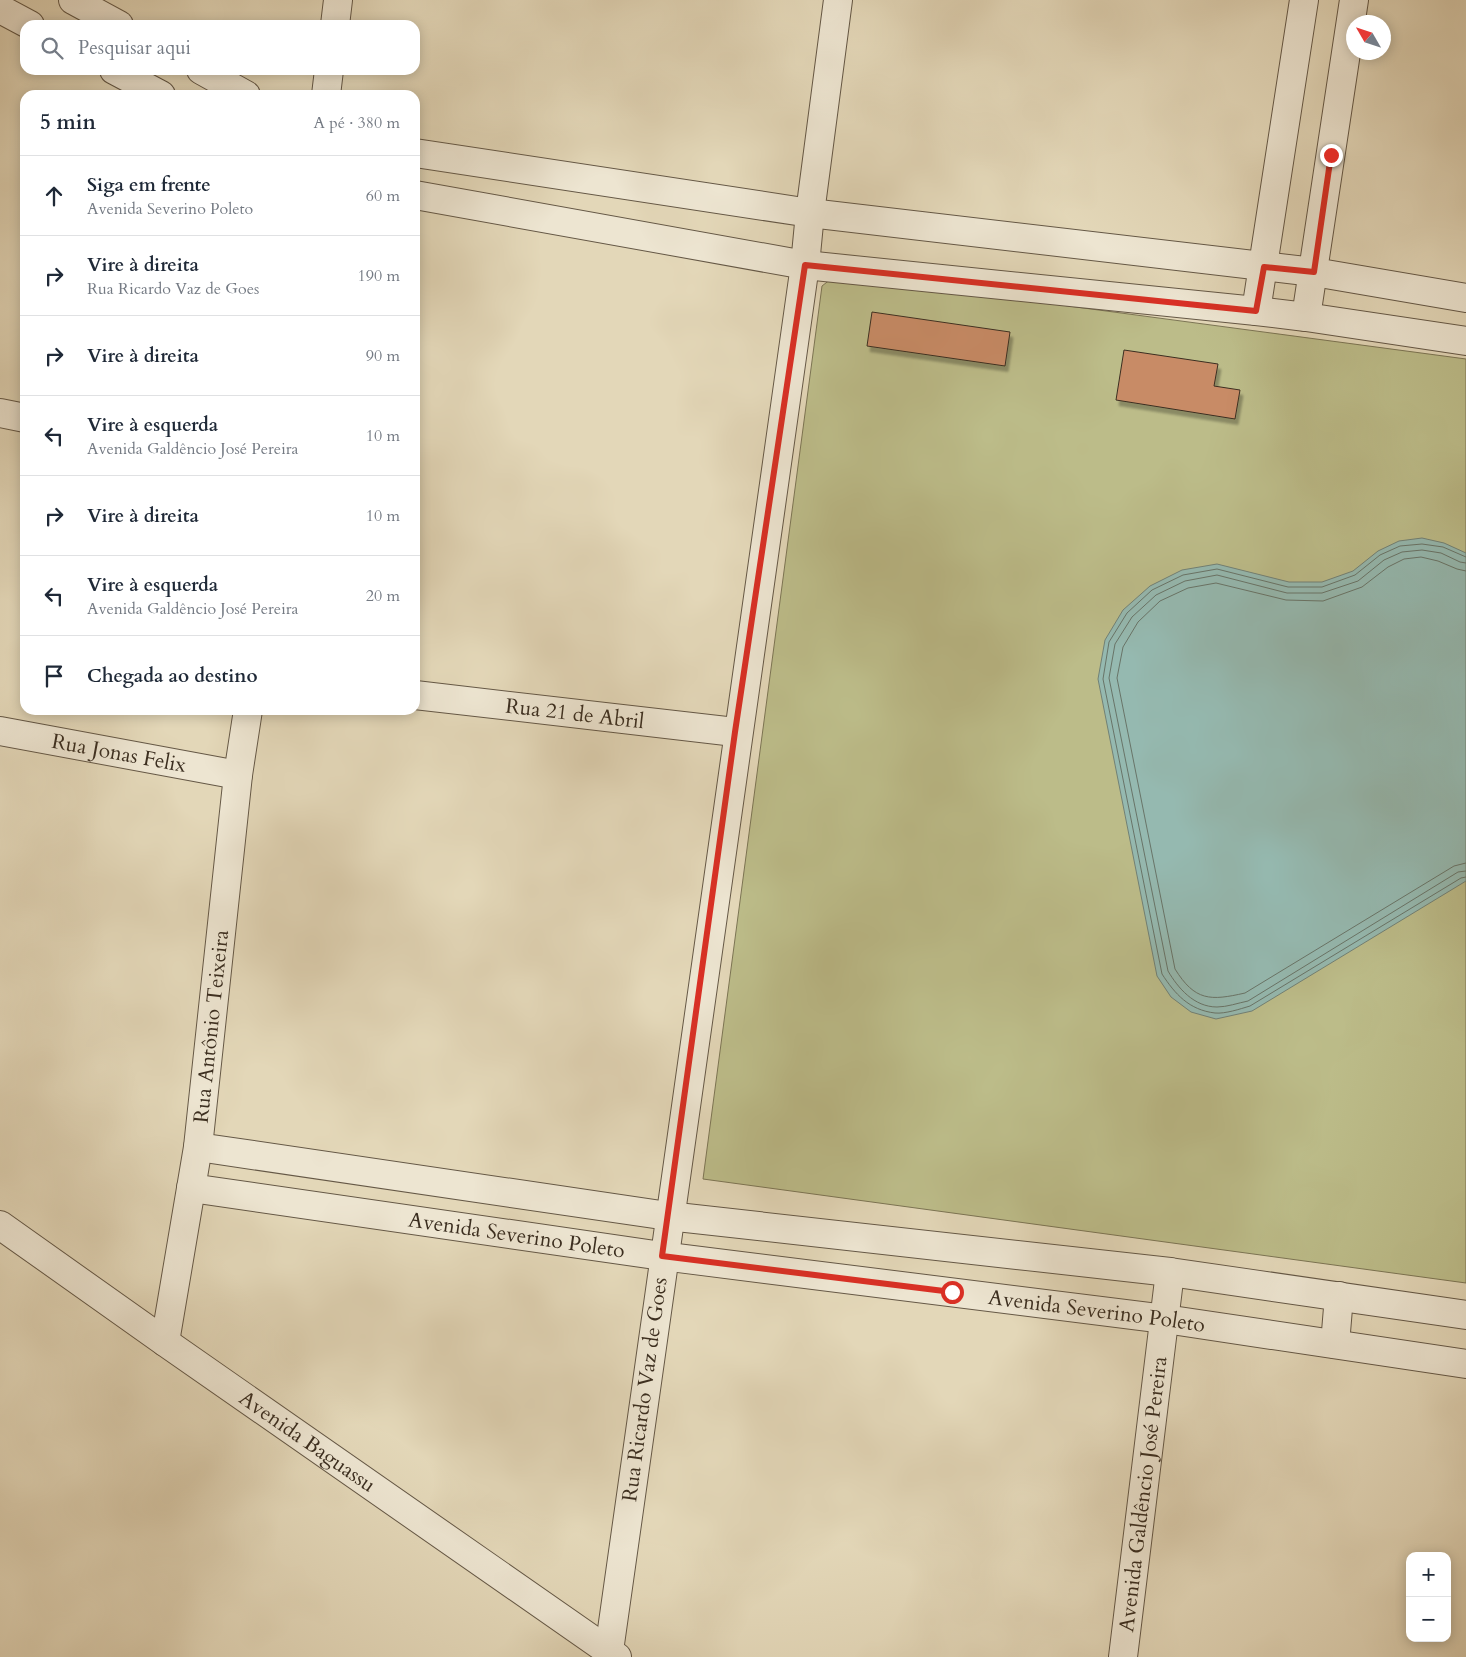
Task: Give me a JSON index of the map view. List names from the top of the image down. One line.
{"streets":{"street":["Rua 21 de Abril","Rua Jonas Felix","Rua Antônio Teixeira","Avenida Severino Poleto","Rua Ricardo Vaz de Goes","Avenida Baguassu","Avenida Galdêncio José Pereira"]},"crossings":[["Rua 21 de Abril","Rua Ricardo Vaz de Goes"],["Rua Jonas Felix","Rua Antônio Teixeira"],["Rua Antônio Teixeira","Avenida Severino Poleto"],["Rua Antônio Teixeira","Avenida Baguassu"],["Avenida Severino Poleto","Rua Ricardo Vaz de Goes"],["Avenida Severino Poleto","Avenida Galdêncio José Pereira"],["Rua Ricardo Vaz de Goes","Avenida Baguassu"]],"north":"top left","page":{"search":"Pesquisar aqui","heading":["5 min","A pé · 380 m"],"list":[["Siga em frente","Avenida Severino Poleto","60 m"],["Vire à direita","Rua Ricardo Vaz de Goes","190 m"],["Vire à direita","90 m"],["Vire à esquerda","Avenida Galdêncio José Pereira","10 m"],["Vire à direita","10 m"],["Vire à esquerda","Avenida Galdêncio José Pereira","20 m"],"Chegada ao destino"],"map_buttons":["+","−"]}}
